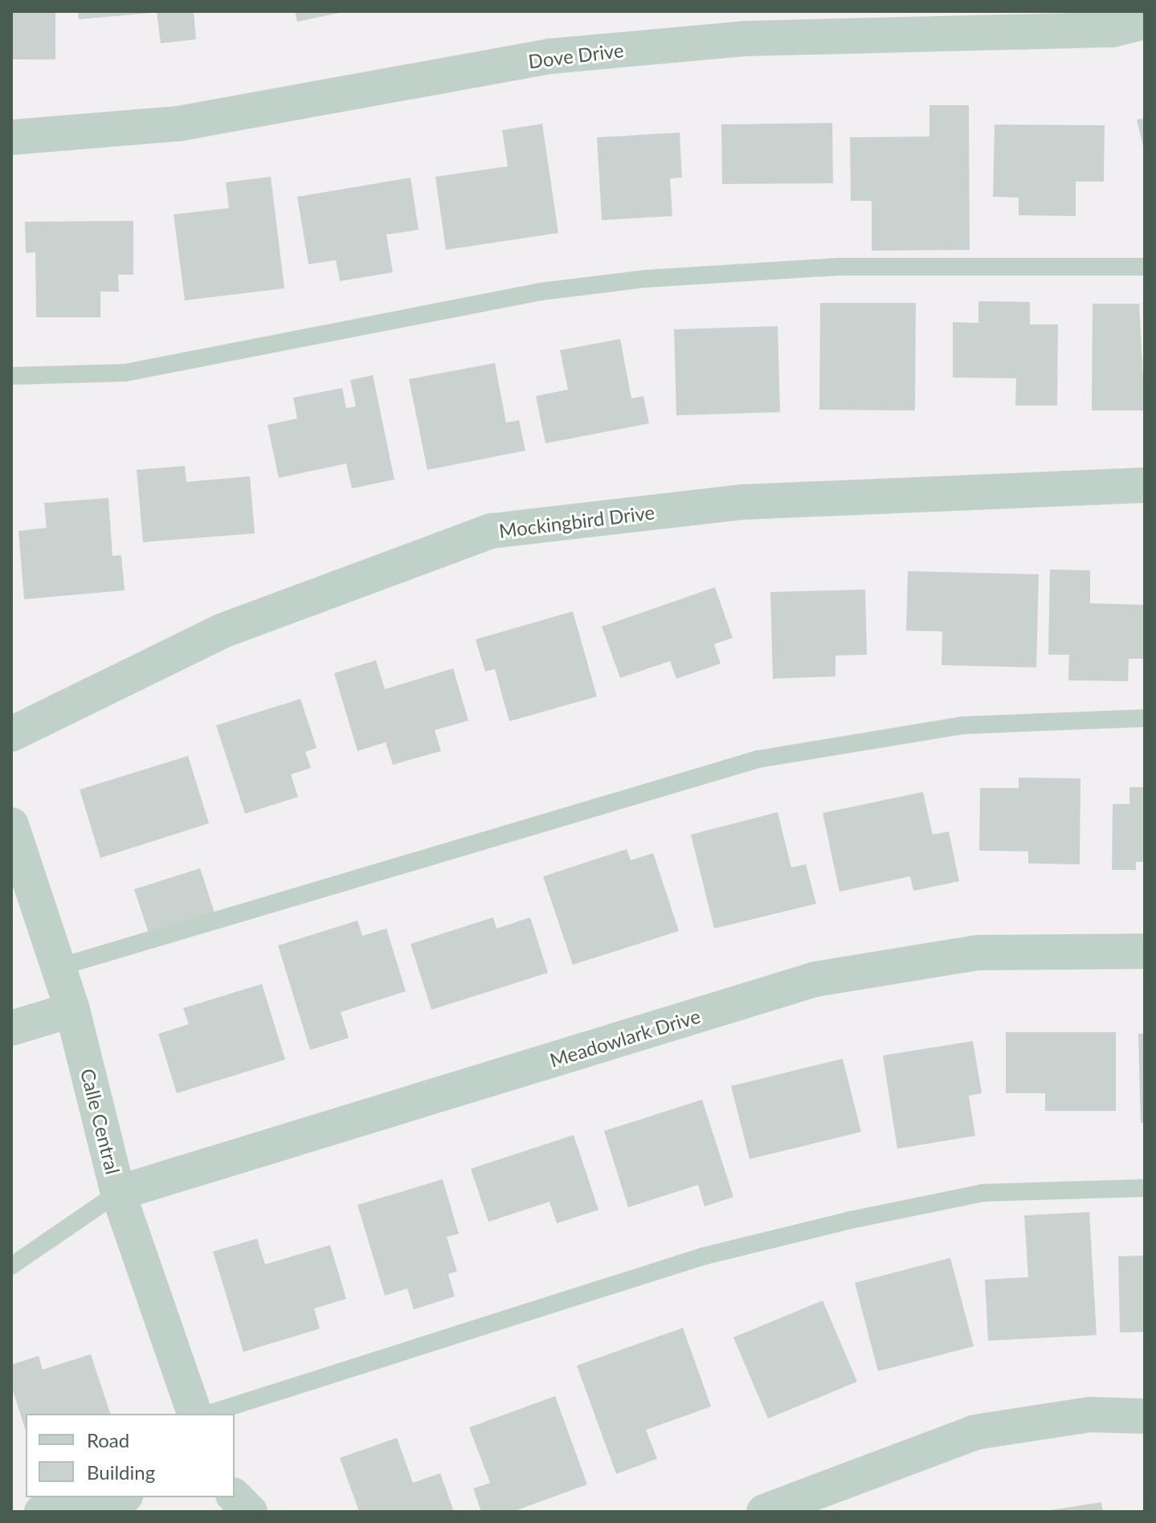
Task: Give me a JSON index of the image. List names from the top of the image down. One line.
{"streets":{"street":["Dove Drive","Mockingbird Drive","Meadowlark Drive","Calle Central"]},"crossings":[["Meadowlark Drive","Calle Central"]],"legend":["Road","Building"]}
